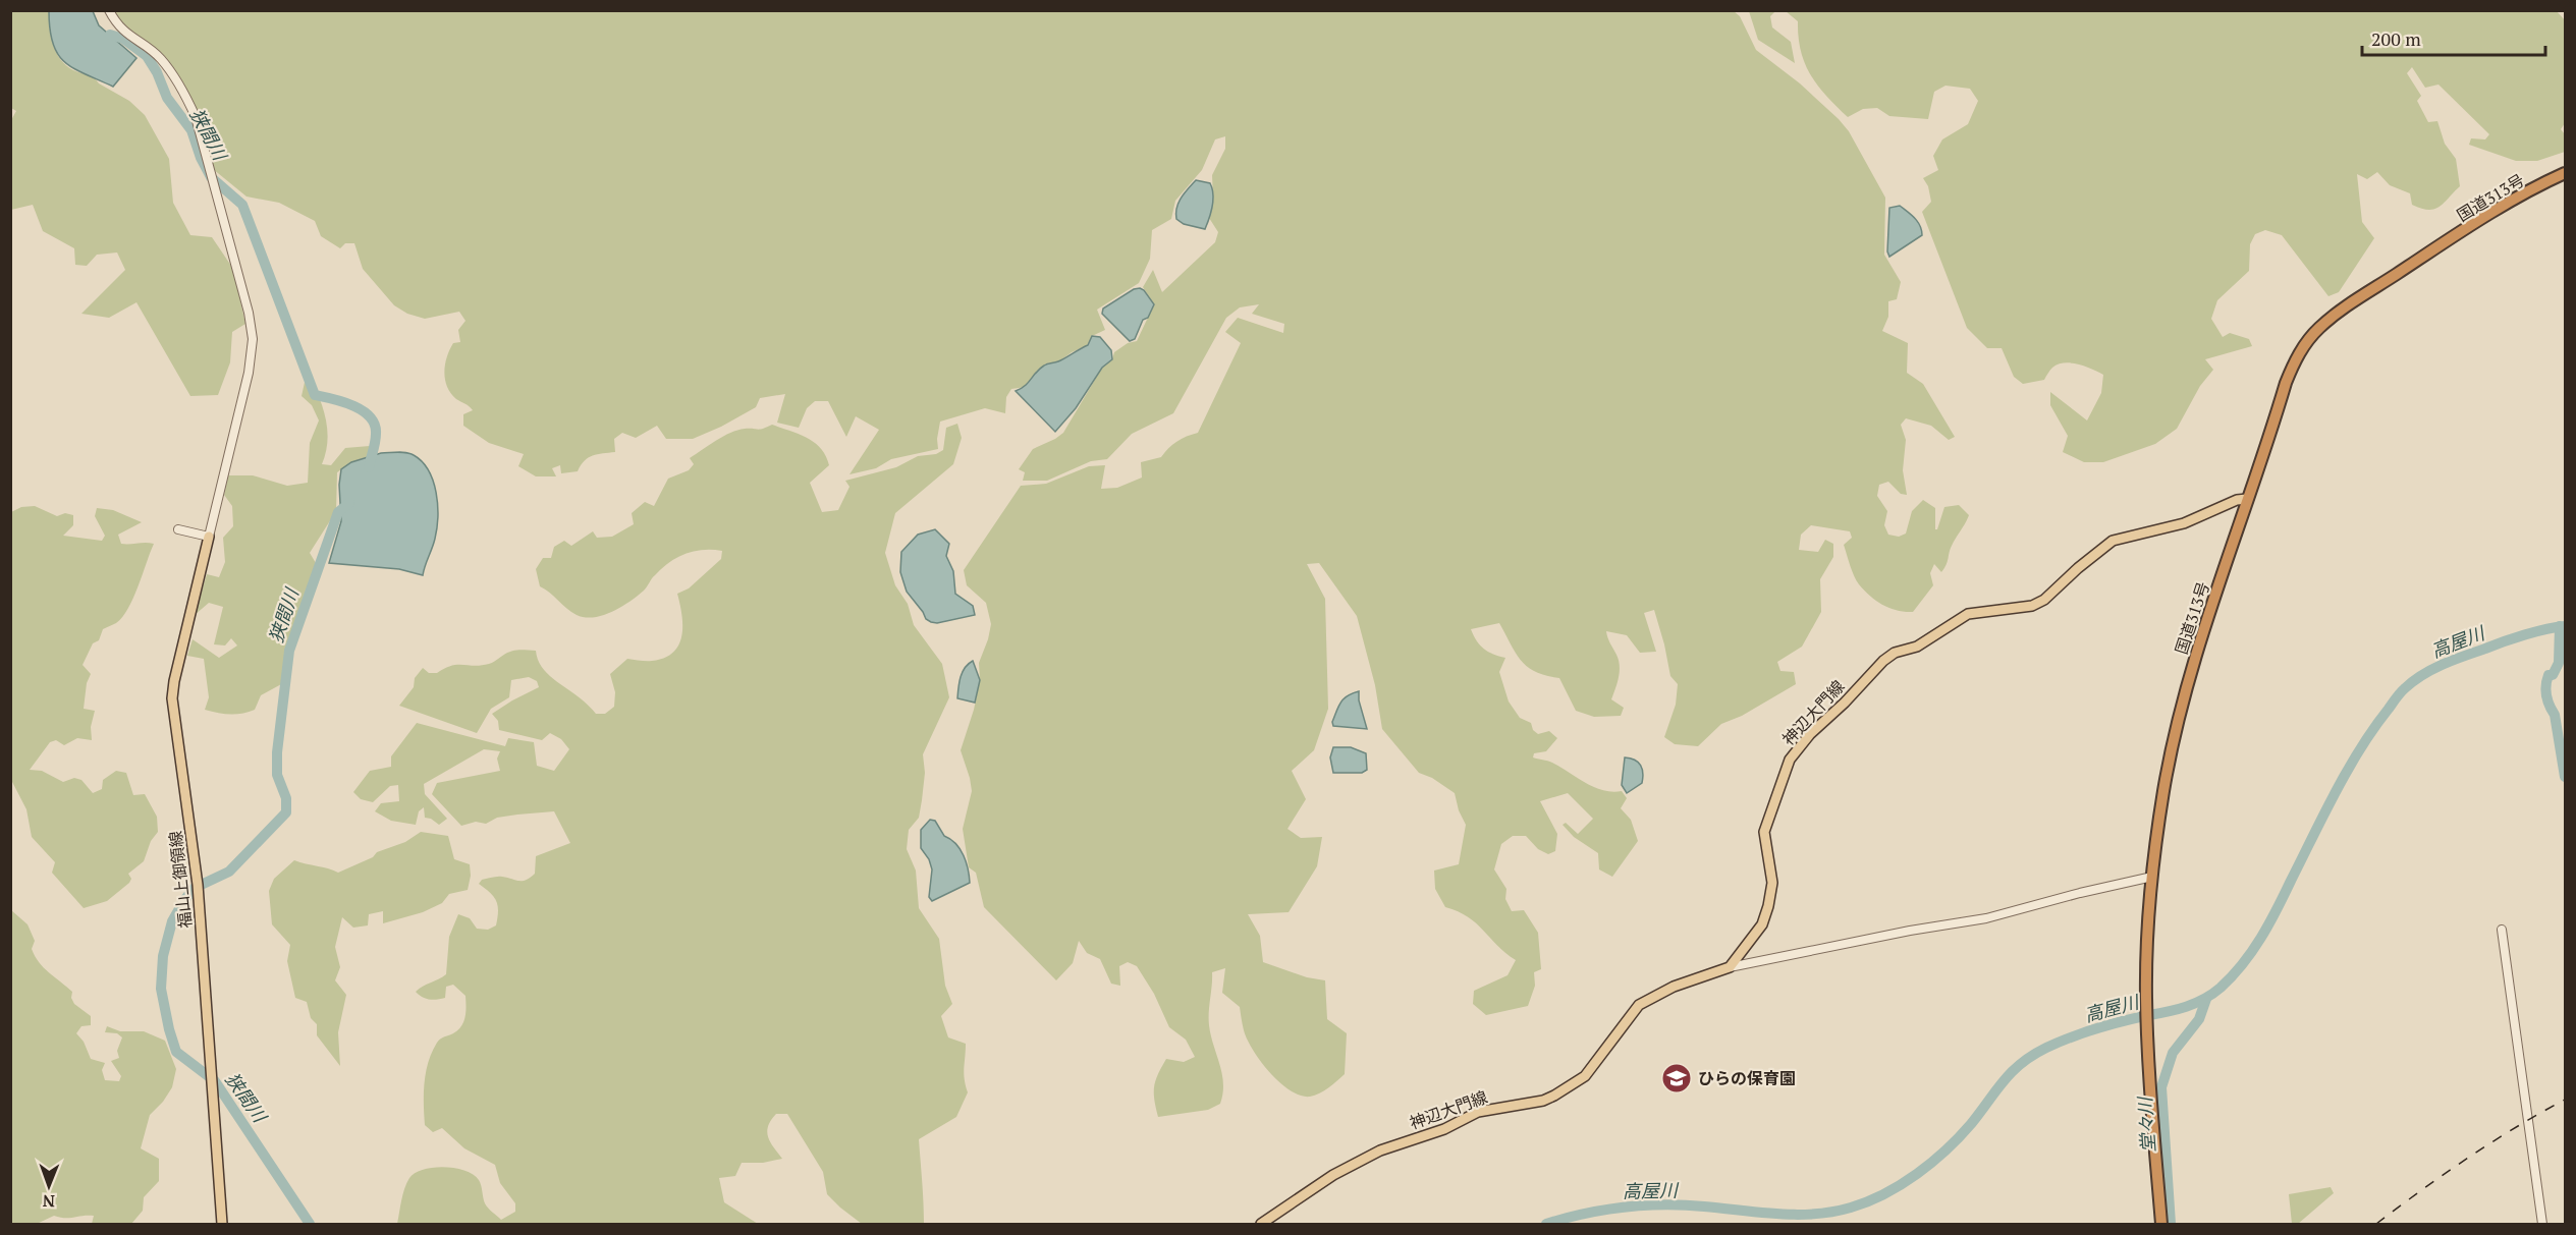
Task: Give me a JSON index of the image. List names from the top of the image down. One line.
{"streets":{"highway":["国道313号"],"main road":["神辺大門線","福山上御領線"]},"crossings":[["国道313号","神辺大門線"]],"water":["狭間川","高屋川","堂々川"],"places":{"school or university":["ひらの保育園"]},"scale_bar":"200 m","north":"bottom"}
